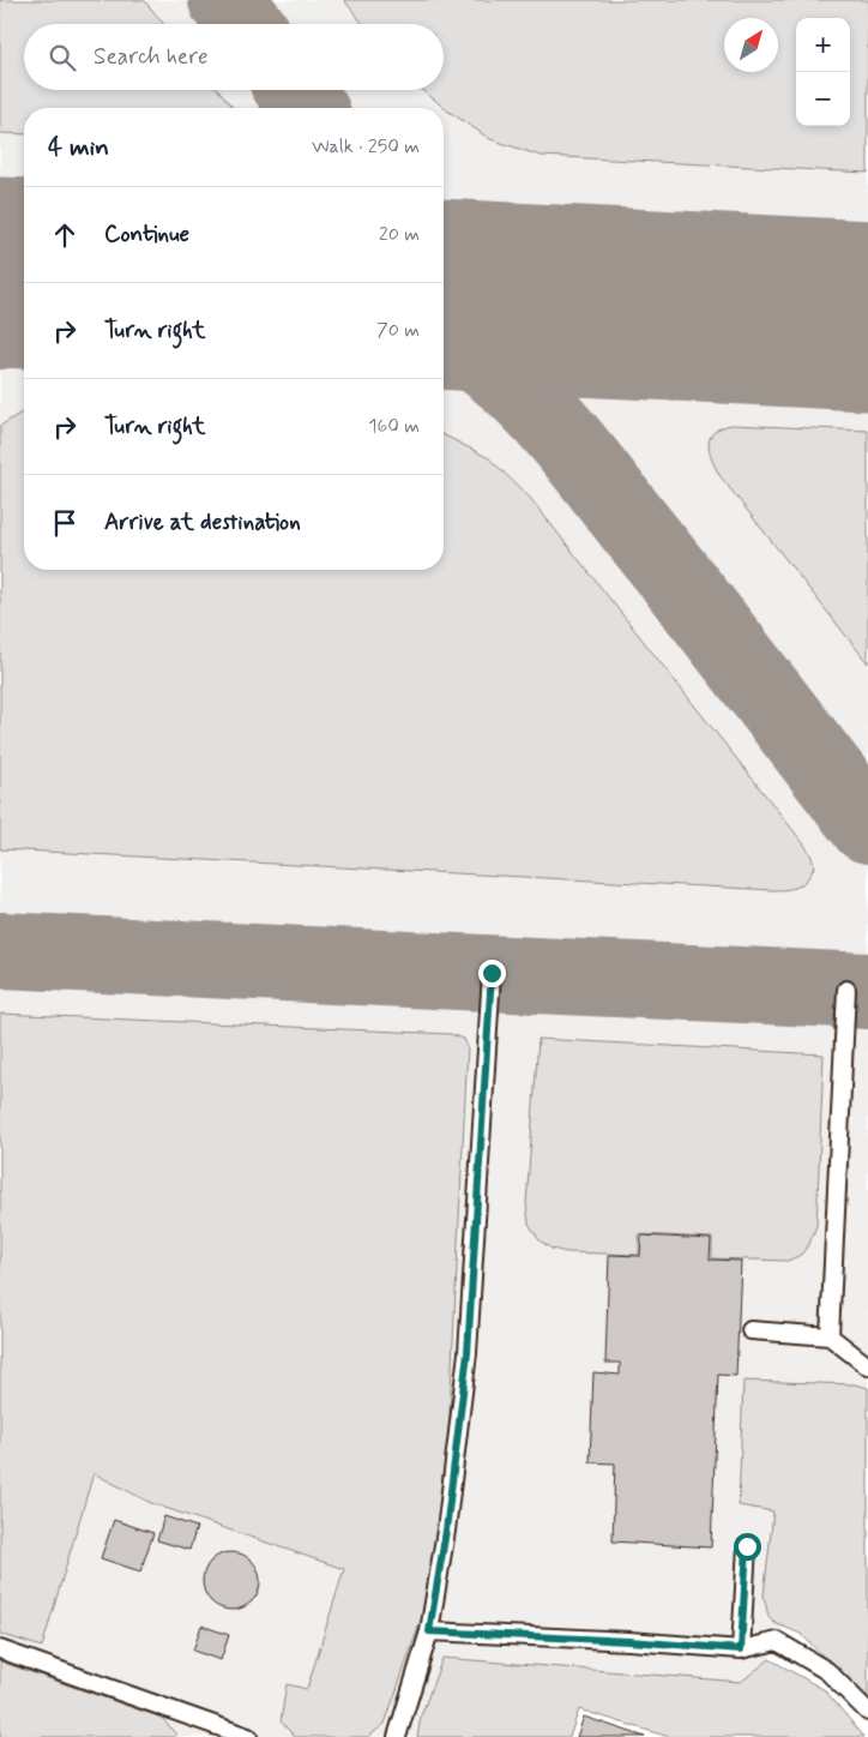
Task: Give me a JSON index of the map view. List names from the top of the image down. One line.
{"north":"top right","page":{"map_buttons":["+","−"],"search":"Search here","heading":["4 min","Walk · 250 m"],"list":[["Continue","20 m"],["Turn right","70 m"],["Turn right","160 m"],"Arrive at destination"]}}
